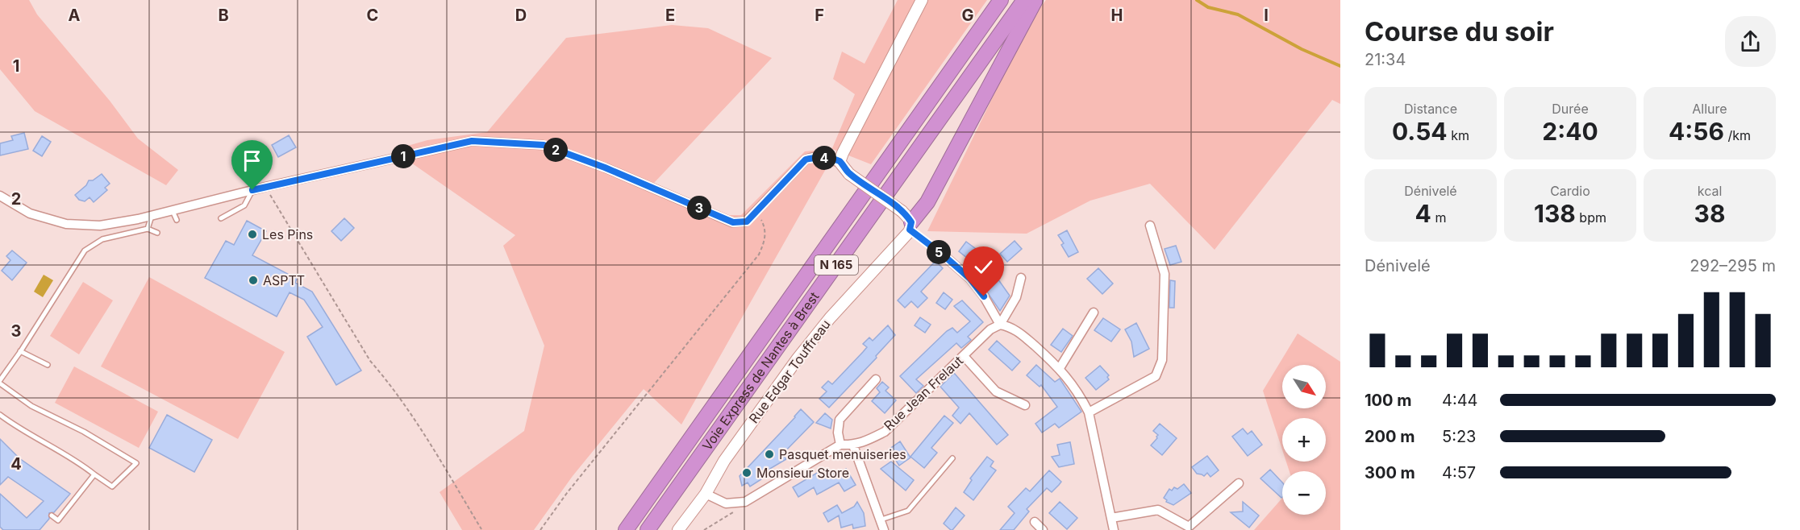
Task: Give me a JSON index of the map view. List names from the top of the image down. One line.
{"streets":{"highway":["N 165","Voie Express de Nantes à Brest"],"street":["Rue Edgar Touffreau","Rue Jean Frelaut"]},"places":["Les Pins","ASPTT","Pasquet menuiseries","Monsieur Store"],"north":"bottom right","page":{"heading":["Course du soir","21:34"],"stats":[["Distance","0.54 km"],["Durée","2:40"],["Allure","4:56 /km"],["Dénivelé","4 m"],["Cardio","138 bpm"],["kcal","38"]],"pins":["2","1","4","3","5"],"chart":["Dénivelé","292–295 m"],"map_buttons":["+","−"],"list":[{"name":"100 m","note":"4:44"},{"name":"200 m","note":"5:23"},{"name":"300 m","note":"4:57"}]},"grid":{"columns":["A","B","C","D","E","F","G","H","I"],"rows":["1","2","3","4"]}}
